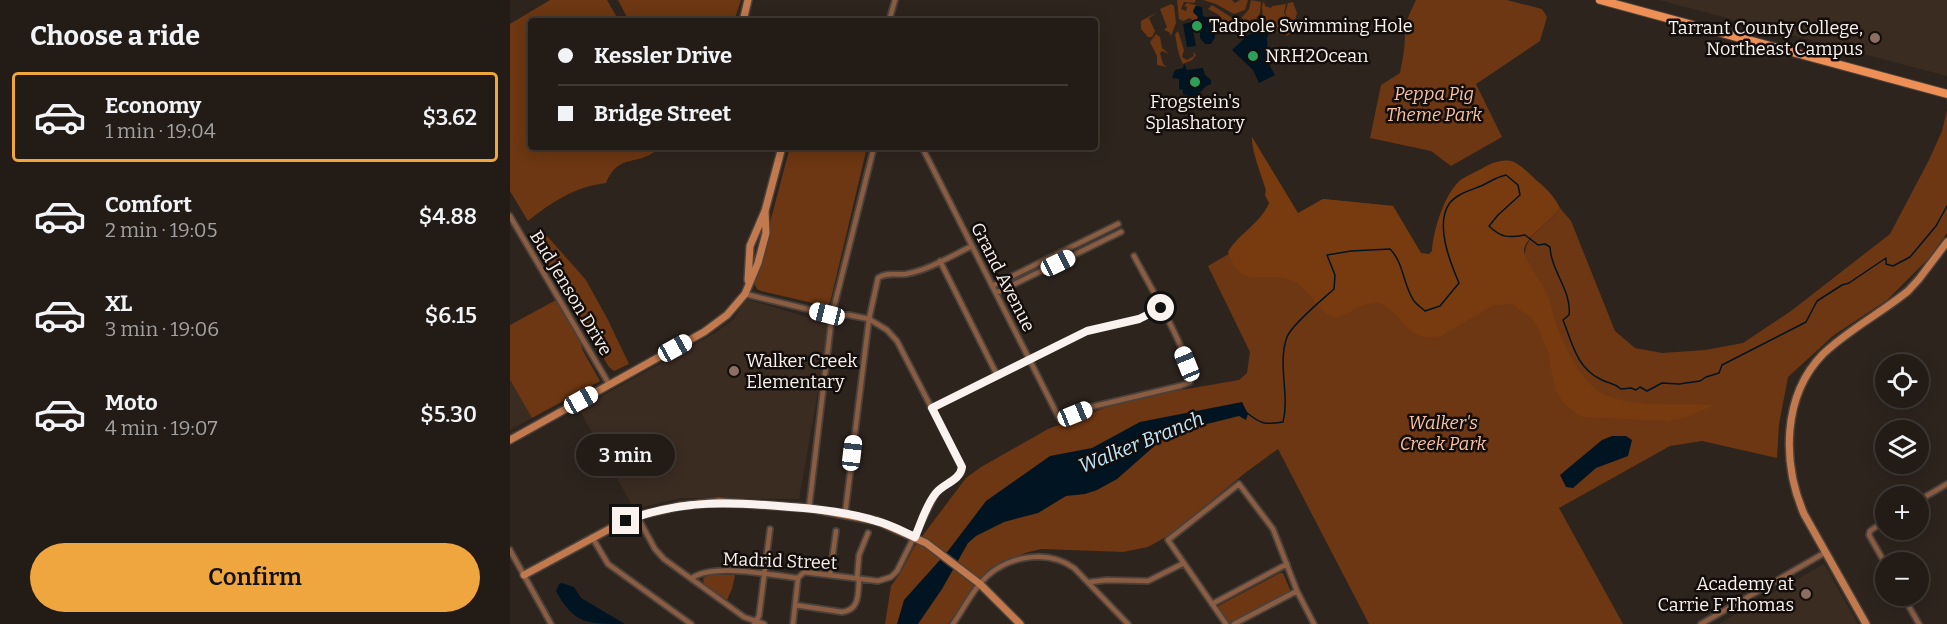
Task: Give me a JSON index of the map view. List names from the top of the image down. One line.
{"streets":{"street":["Grand Avenue","Bud Jenson Drive","Madrid Street"]},"water":["Walker Branch"],"parks":["Peppa Pig Theme Park","Walker's Creek Park"],"places":["Tadpole Swimming Hole","Tarrant County College, Northeast Campus","NRH2Ocean","Frogstein's Splashatory","Walker Creek Elementary","Academy at Carrie F Thomas"],"page":{"heading":"Choose a ride","banner":["Kessler Drive","Bridge Street"],"list":[{"name":"Economy","note":"1 min · 19:04","value":"$3.62"},{"name":"Comfort","note":"2 min · 19:05","value":"$4.88"},{"name":"XL","note":"3 min · 19:06","value":"$6.15"},{"name":"Moto","note":"4 min · 19:07","value":"$5.30"}],"map_buttons":["+","−"],"bubble":"3 min","buttons":"Confirm"}}
